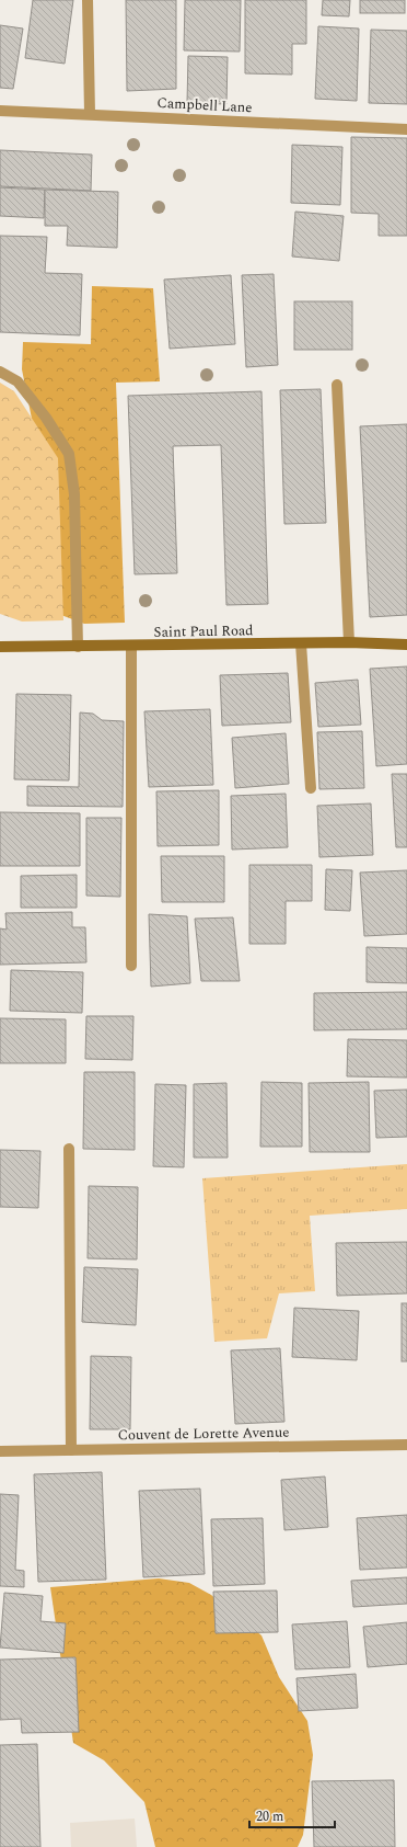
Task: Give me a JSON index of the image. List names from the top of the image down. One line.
{"streets":{"main road":["Saint Paul Road"],"street":["Campbell Lane","Couvent de Lorette Avenue"]},"scale_bar":"20 m"}
